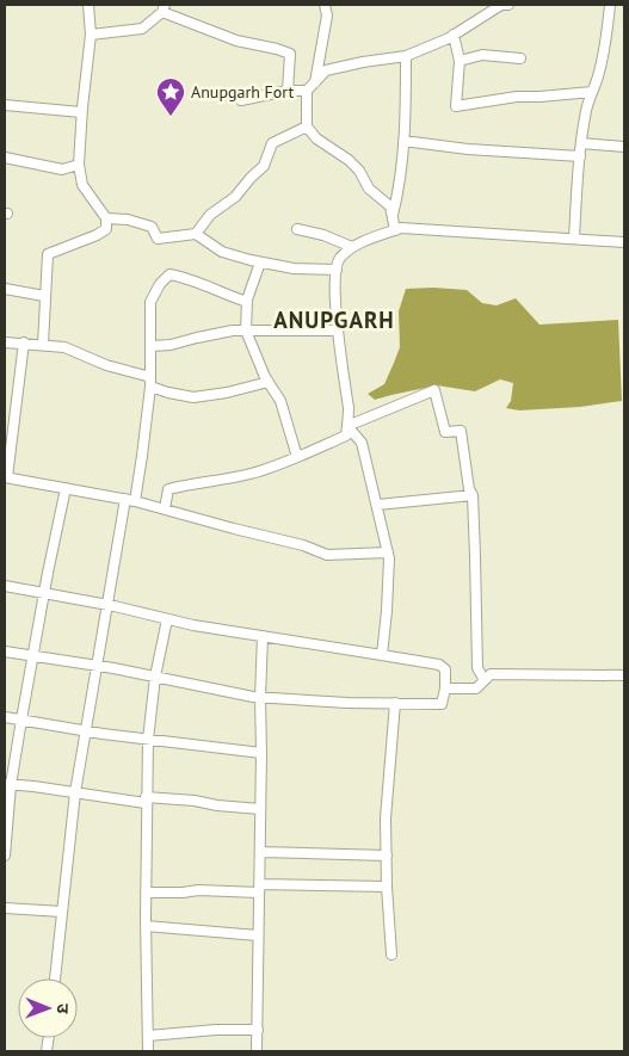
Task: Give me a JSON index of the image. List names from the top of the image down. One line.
{"districts":["ANUPGARH"],"places":{"place":["Anupgarh Fort"]},"north":"right"}
